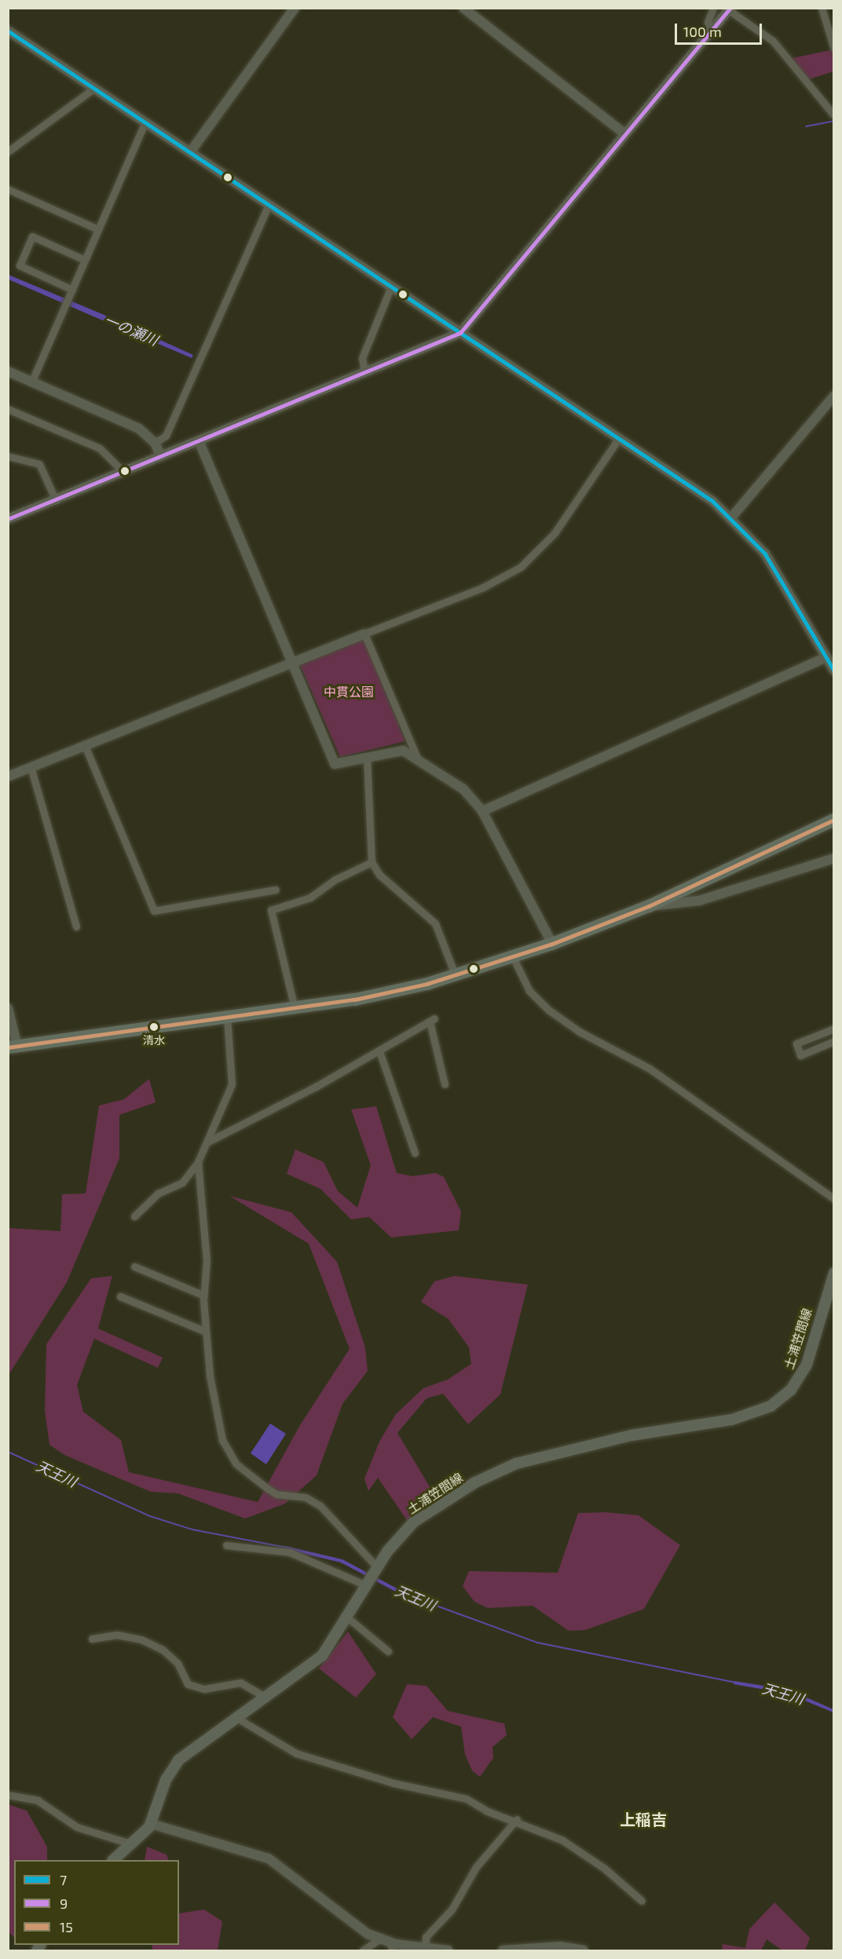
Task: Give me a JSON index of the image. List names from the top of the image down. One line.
{"streets":{"main road":["土浦笠間線"]},"districts":["上稲吉"],"water":["一の瀬川","天王川"],"parks":["中貫公園"],"places":["清水"],"lines":["transit line 9","transit line 7","transit line 15"],"legend":["7","9","15"],"scale_bar":"100 m"}
